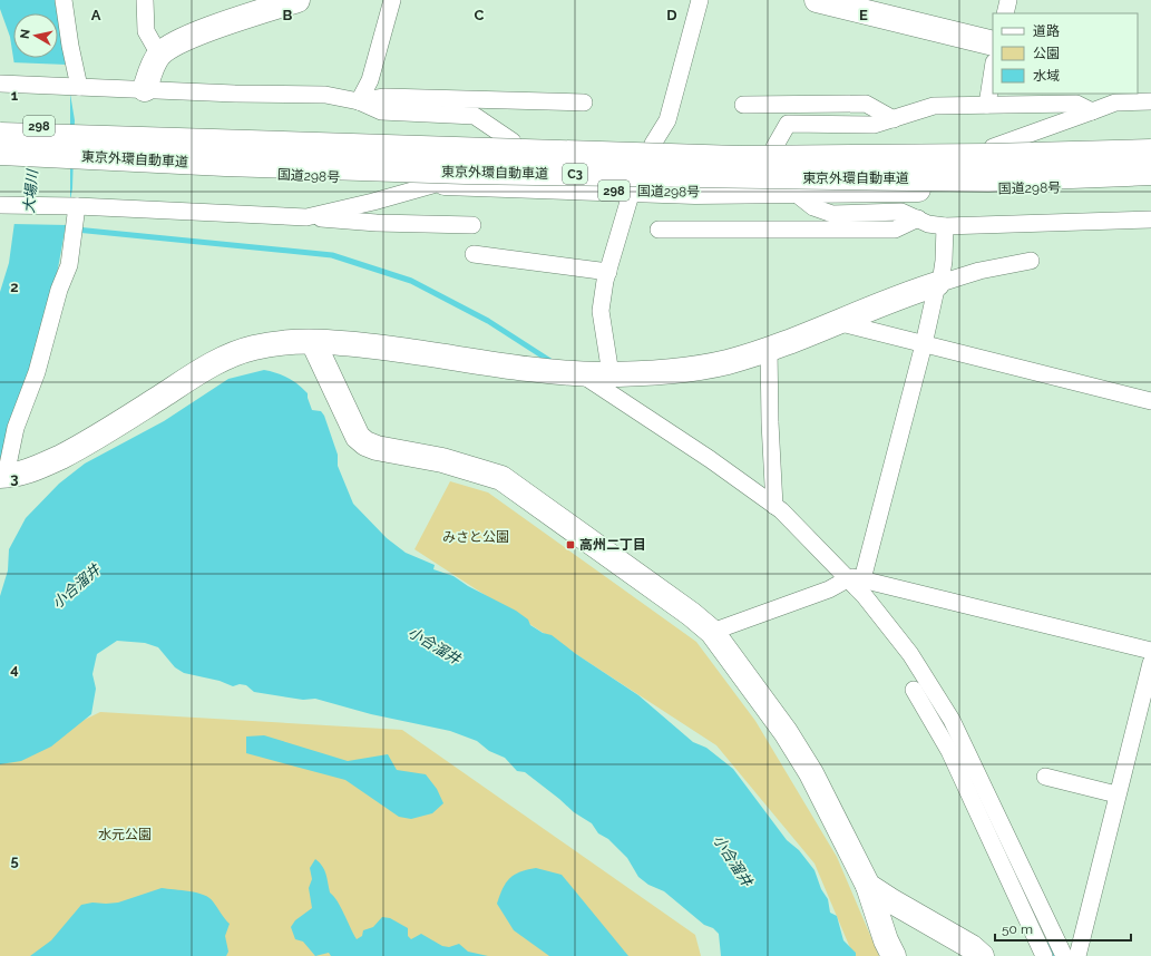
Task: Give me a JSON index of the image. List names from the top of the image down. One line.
{"streets":{"main road":["298","東京外環自動車道","C3","国道298号"]},"water":["大場川","小合溜井"],"parks":["みさと公園","水元公園"],"places":{"transit":["高州二丁目"]},"legend":["道路","公園","水域"],"scale_bar":"50 m","north":"left","grid":{"columns":["A","B","C","D","E"],"rows":["1","2","3","4","5"]}}
